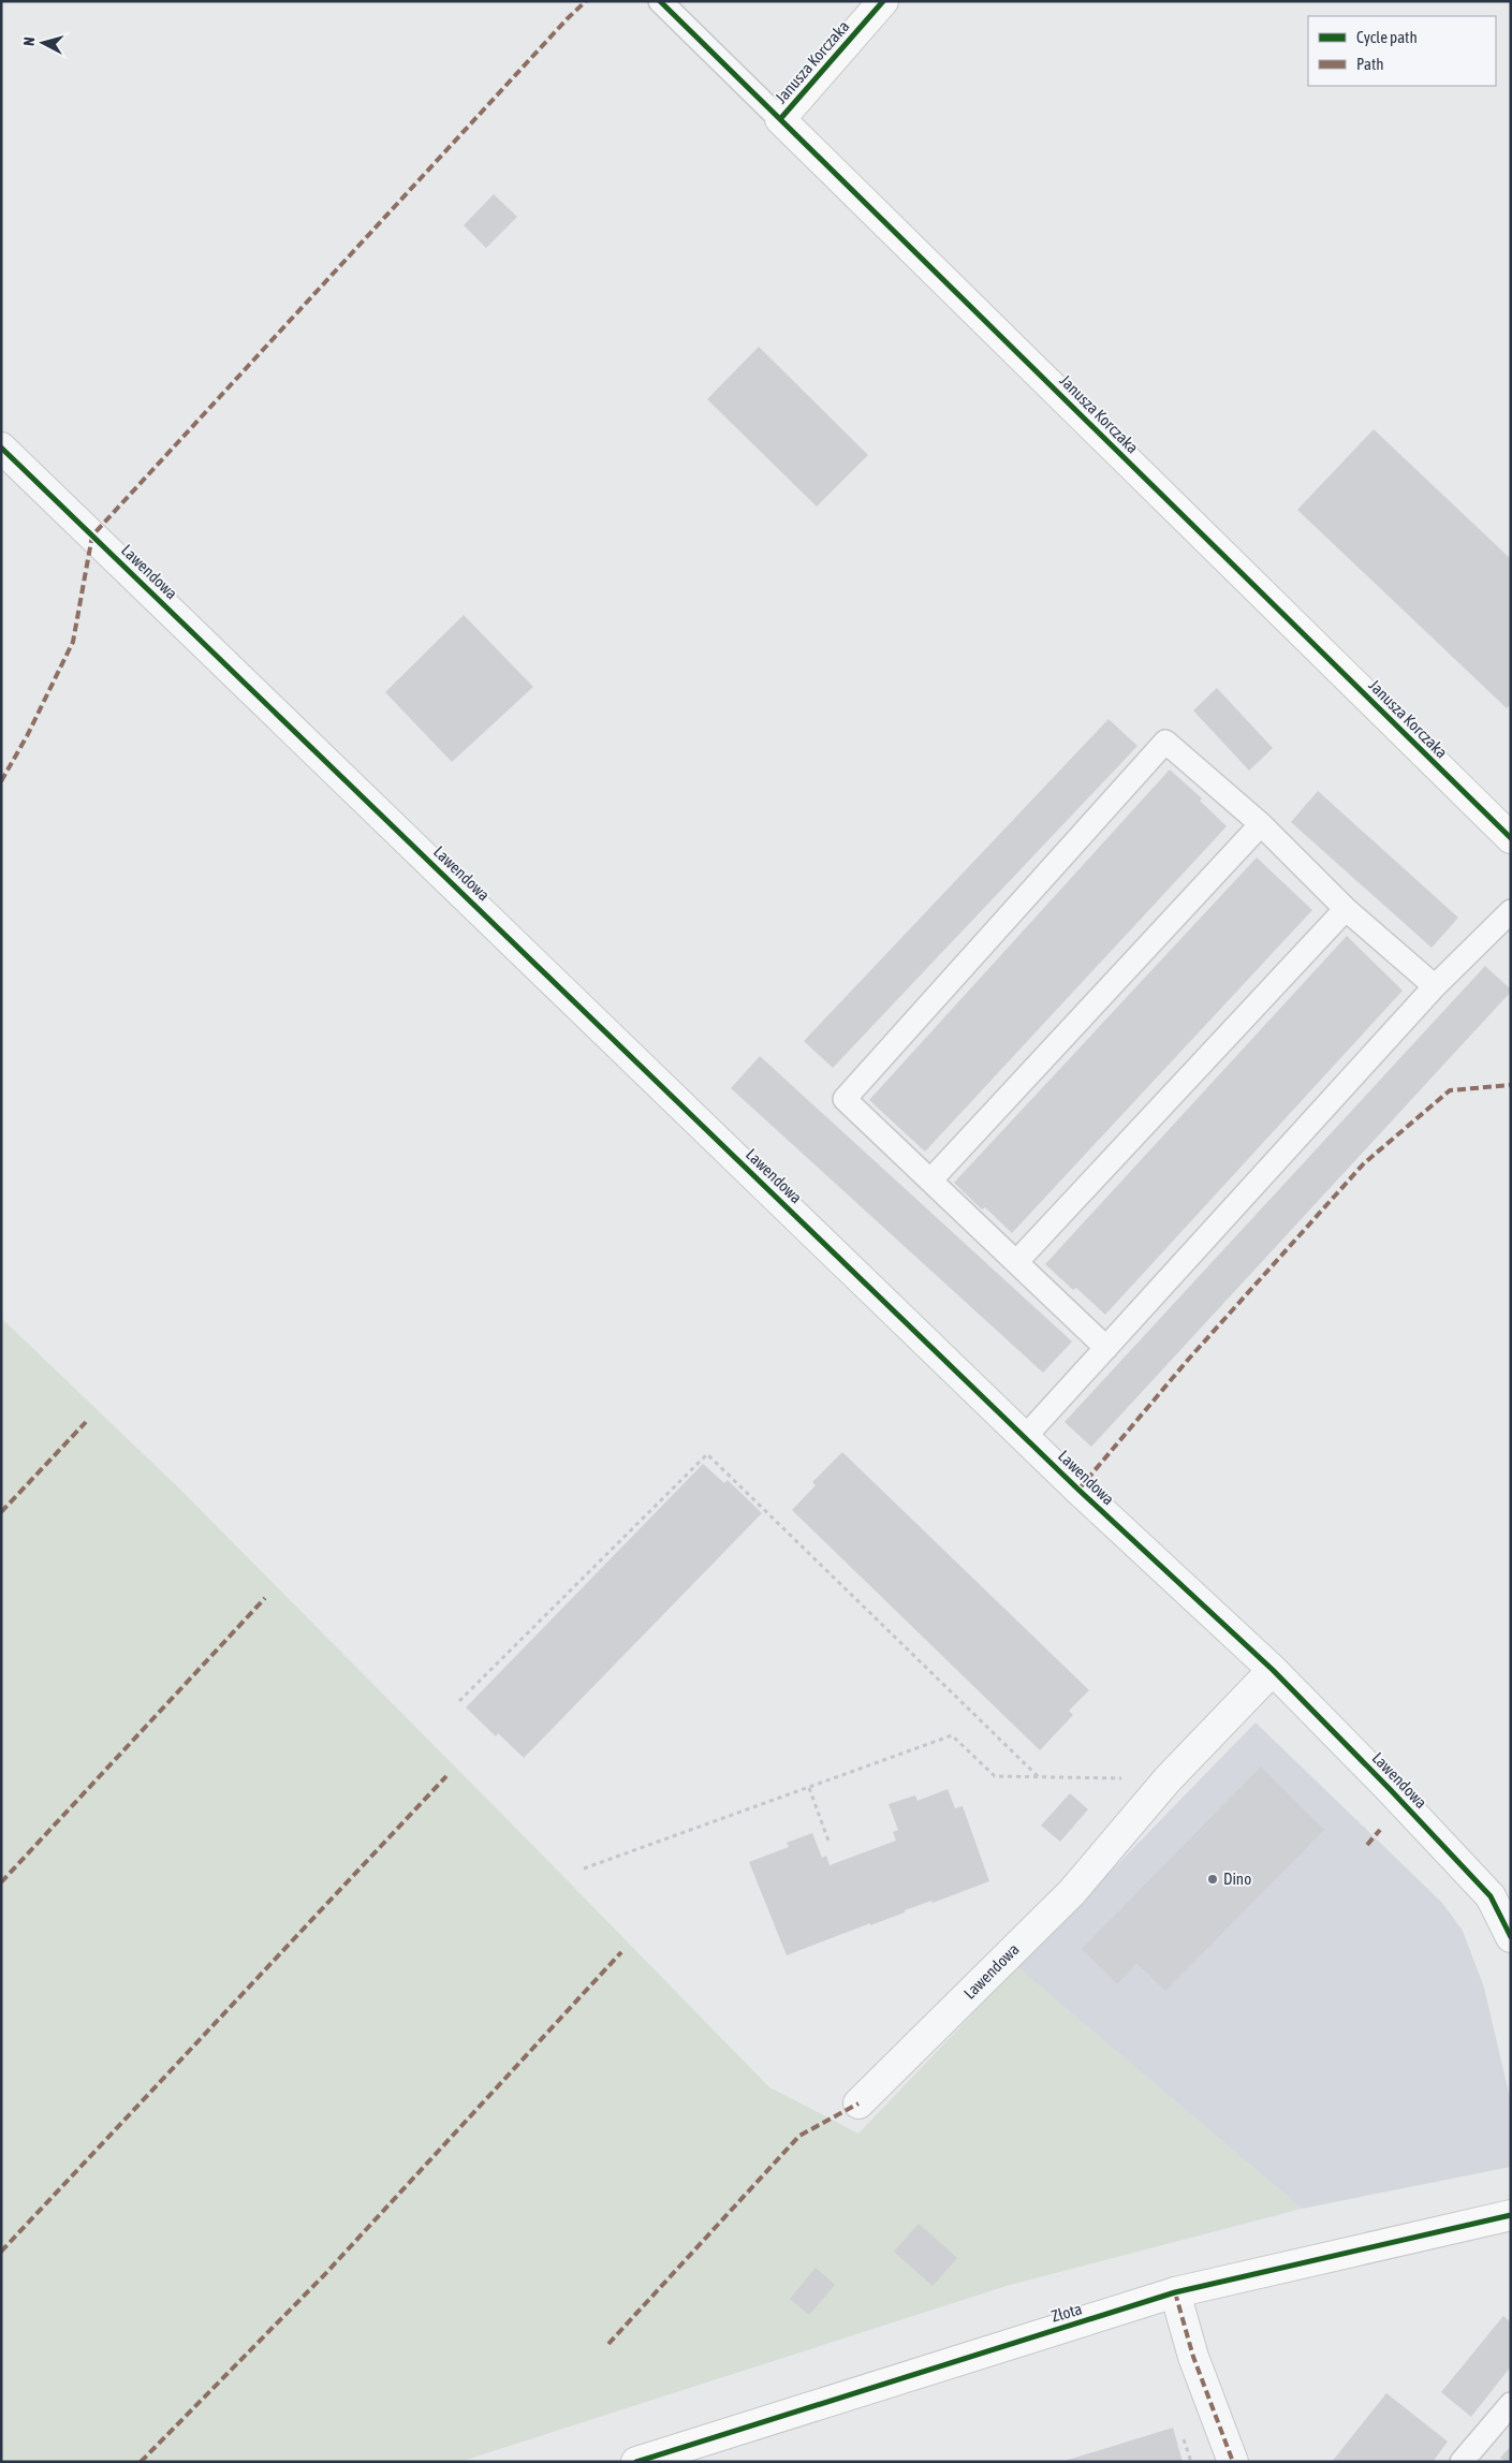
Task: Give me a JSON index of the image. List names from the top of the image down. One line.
{"streets":{"street":["Janusza Korczaka","Lawendowa","Złota"]},"places":["Dino"],"legend":["Cycle path","Path"],"north":"left"}
